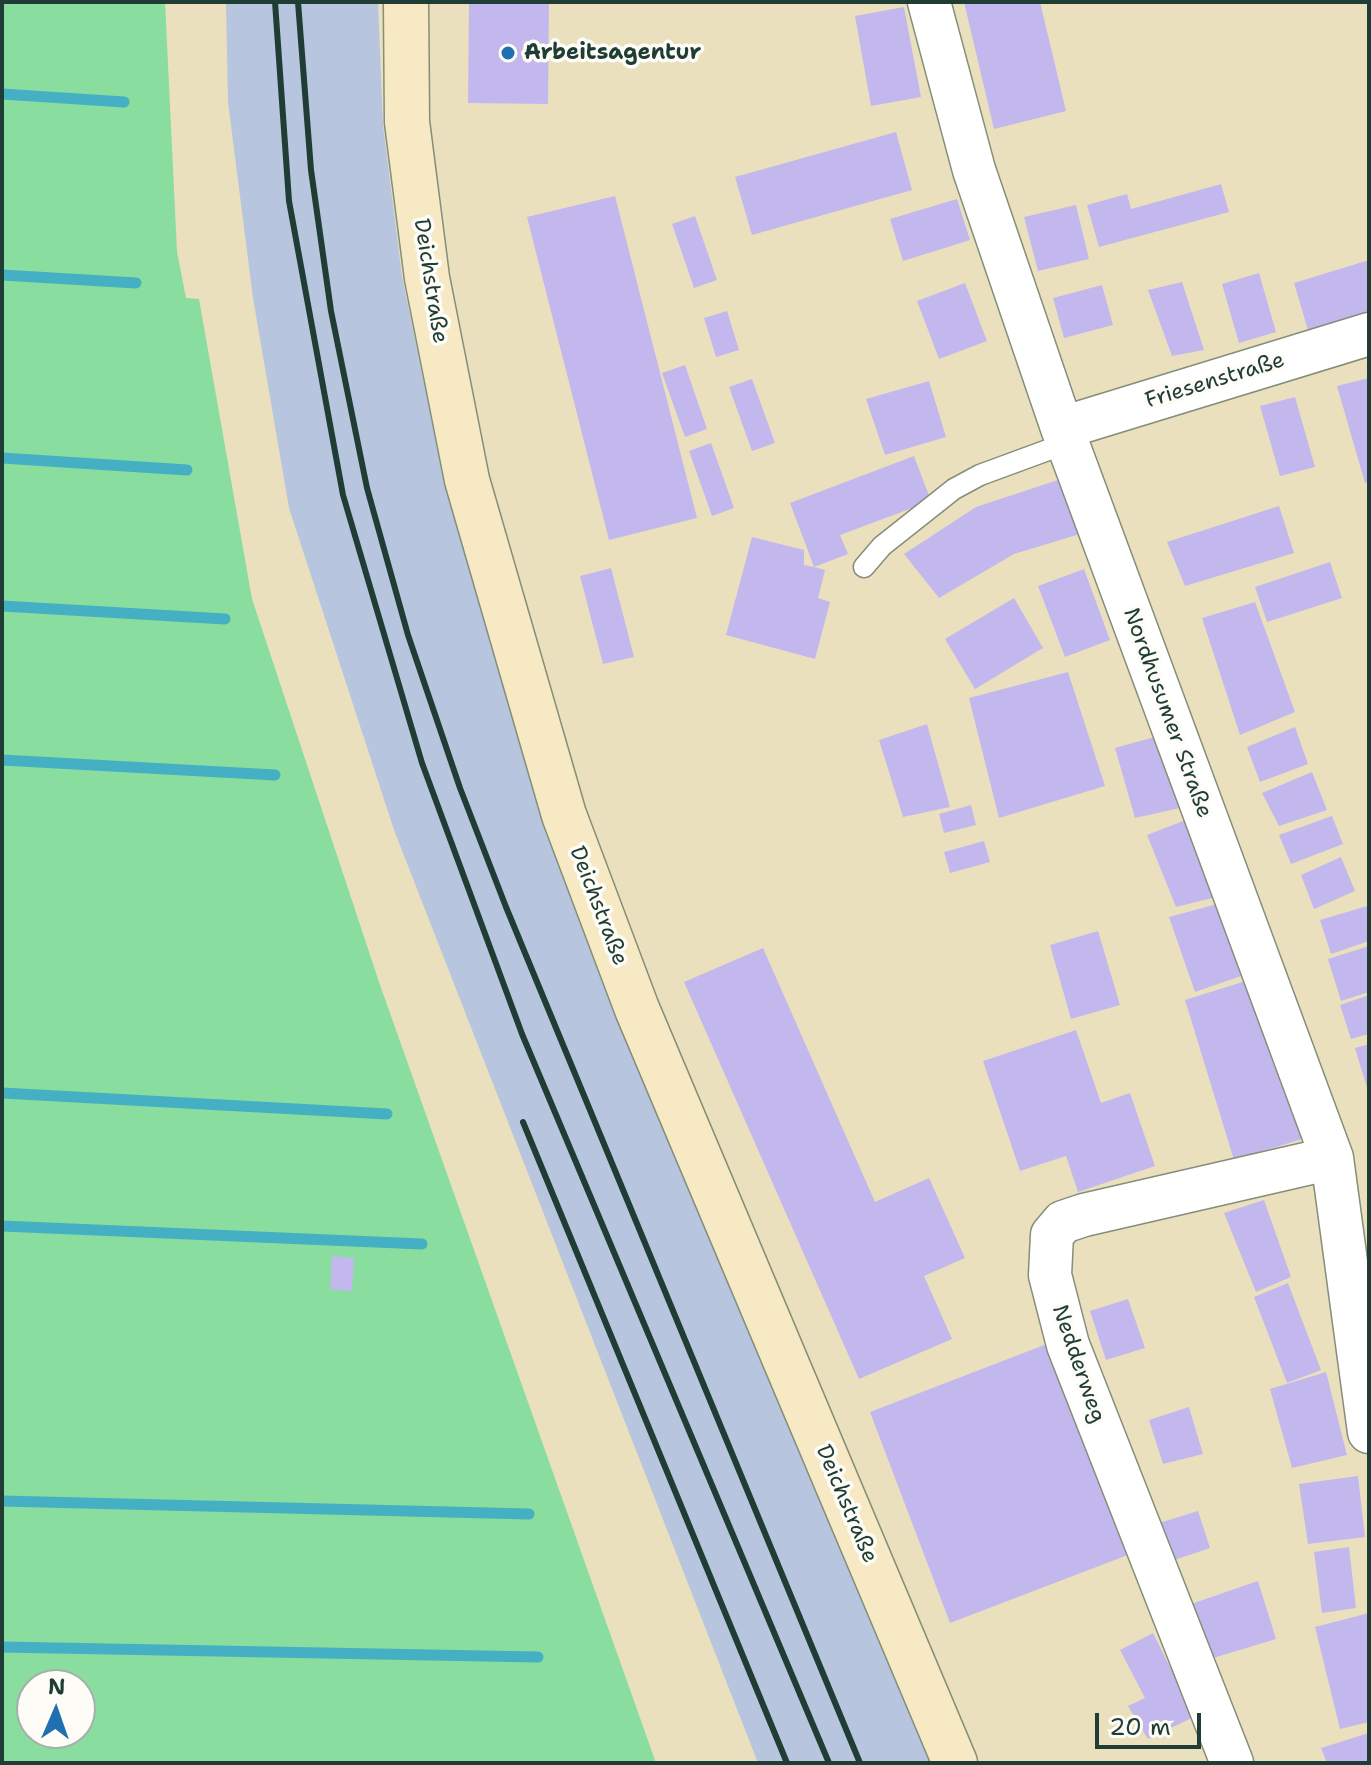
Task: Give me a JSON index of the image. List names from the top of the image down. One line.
{"streets":{"main road":["Deichstraße"],"street":["Friesenstraße","Nordhusumer Straße","Nedderweg"]},"crossings":[["Friesenstraße","Nordhusumer Straße"],["Nordhusumer Straße","Nedderweg"]],"places":["Arbeitsagentur"],"scale_bar":"20 m","north":"top"}
